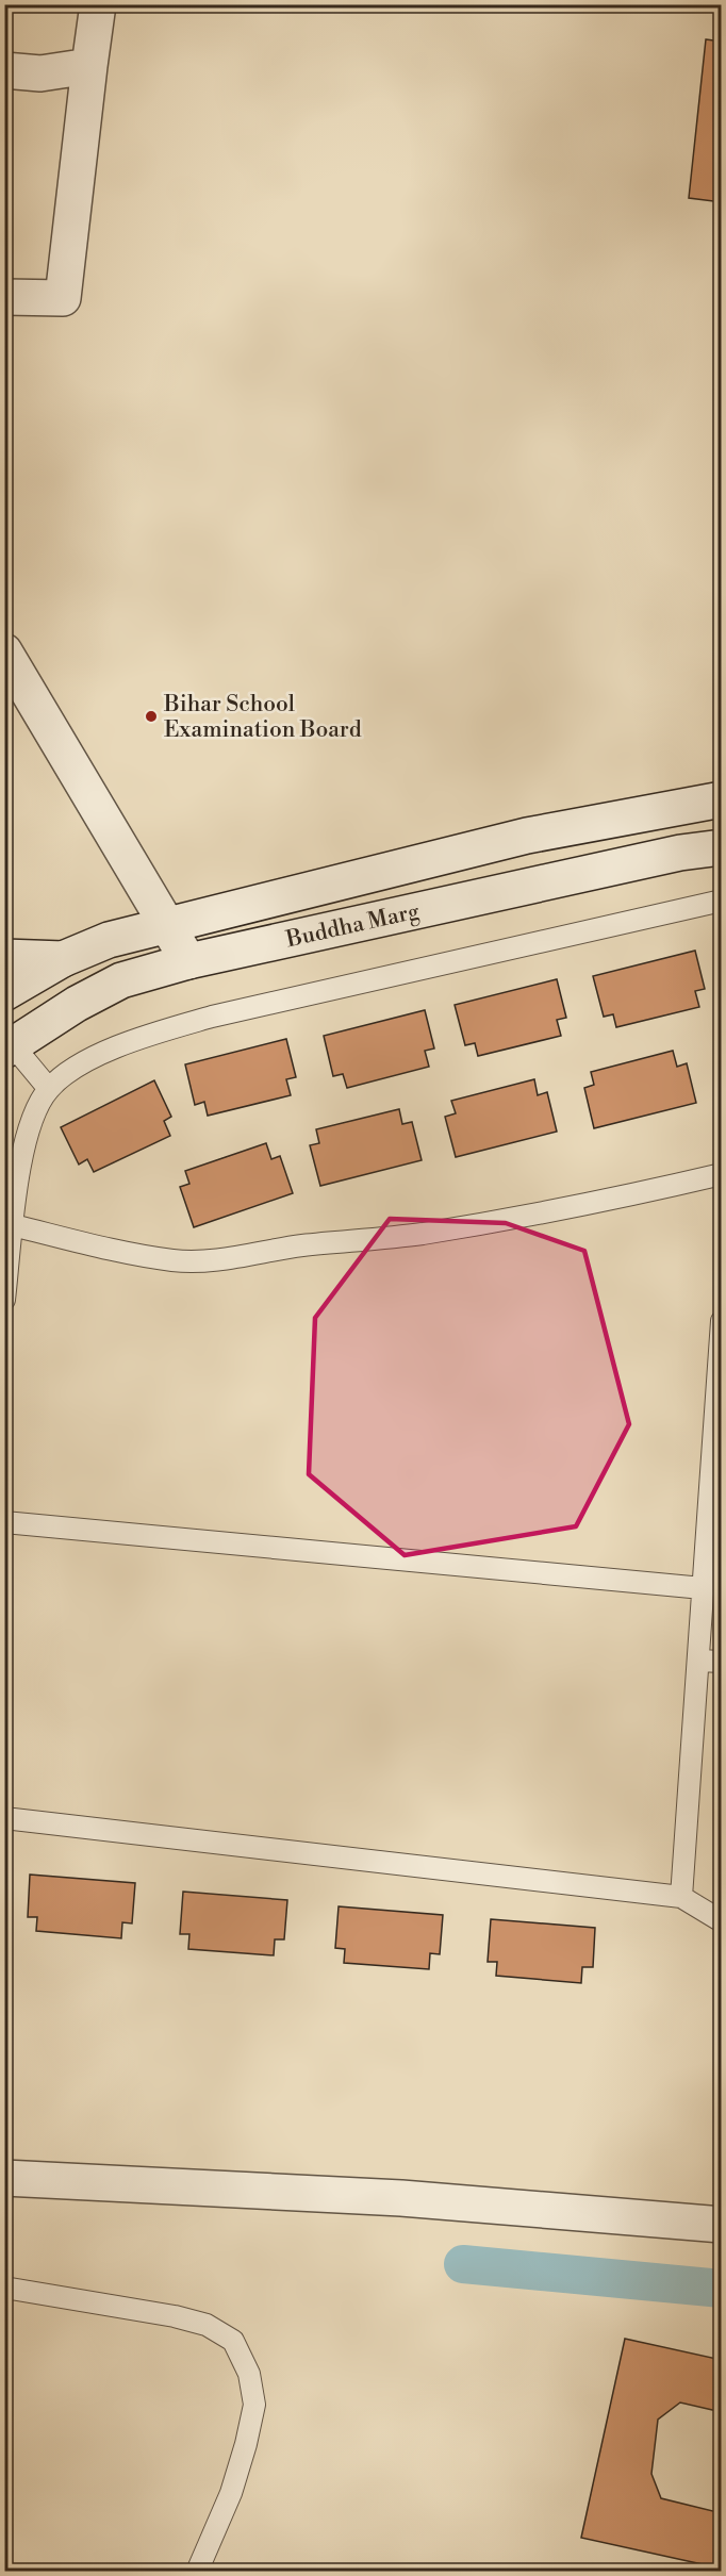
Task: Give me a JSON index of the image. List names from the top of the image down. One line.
{"streets":{"street":["Buddha Marg"]},"places":["Bihar School Examination Board"]}
